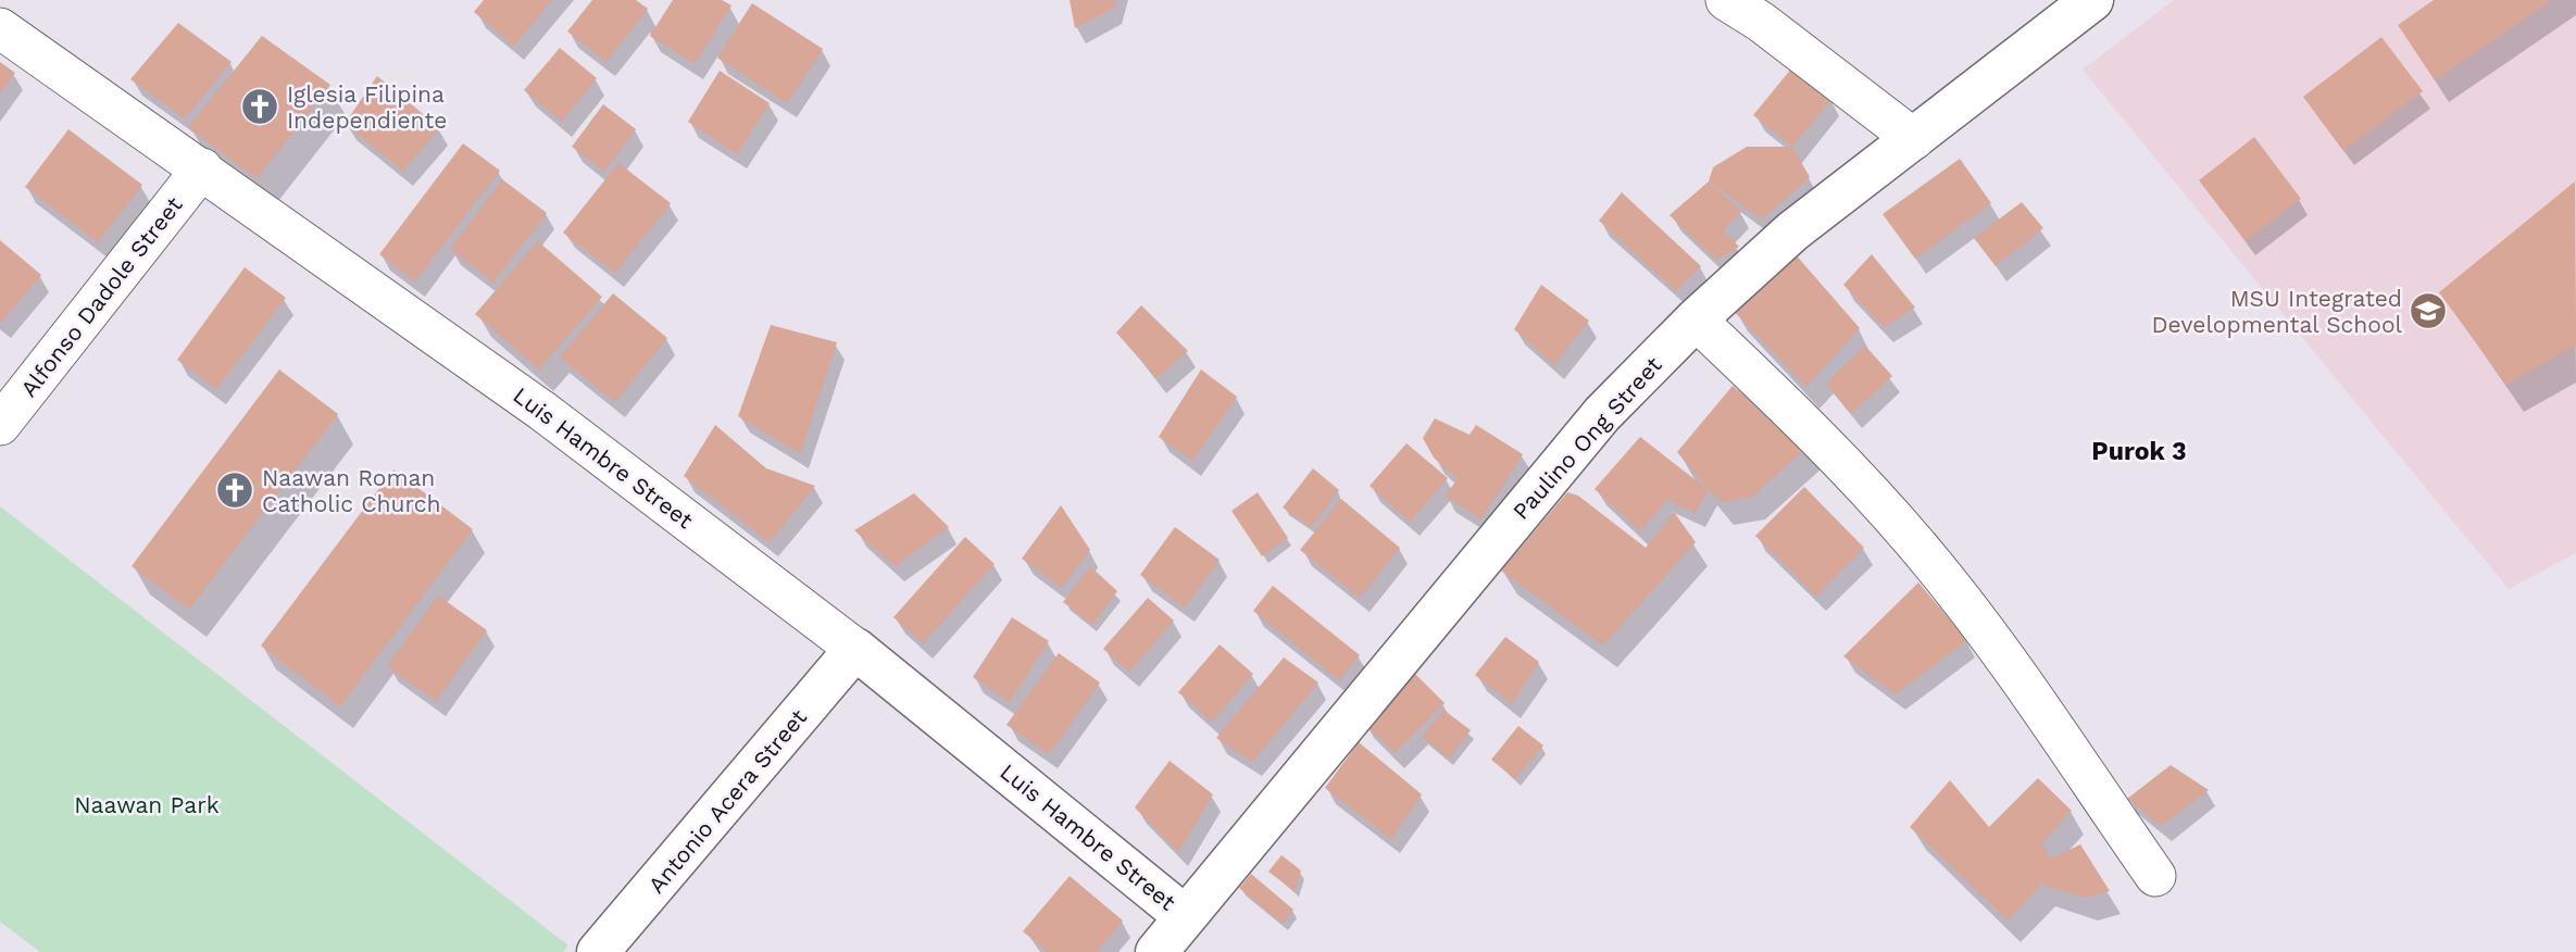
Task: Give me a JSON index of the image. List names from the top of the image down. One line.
{"streets":{"street":["Alfonso Dadole Street","Paulino Ong Street","Luis Hambre Street","Antonio Acera Street"]},"crossings":[["Alfonso Dadole Street","Luis Hambre Street"],["Paulino Ong Street","Luis Hambre Street"],["Luis Hambre Street","Antonio Acera Street"]],"districts":["Purok 3"],"parks":["Naawan Park"],"places":{"church":["Iglesia Filipina Independiente","Naawan Roman Catholic Church"],"school or university":["MSU Integrated Developmental School"]}}
